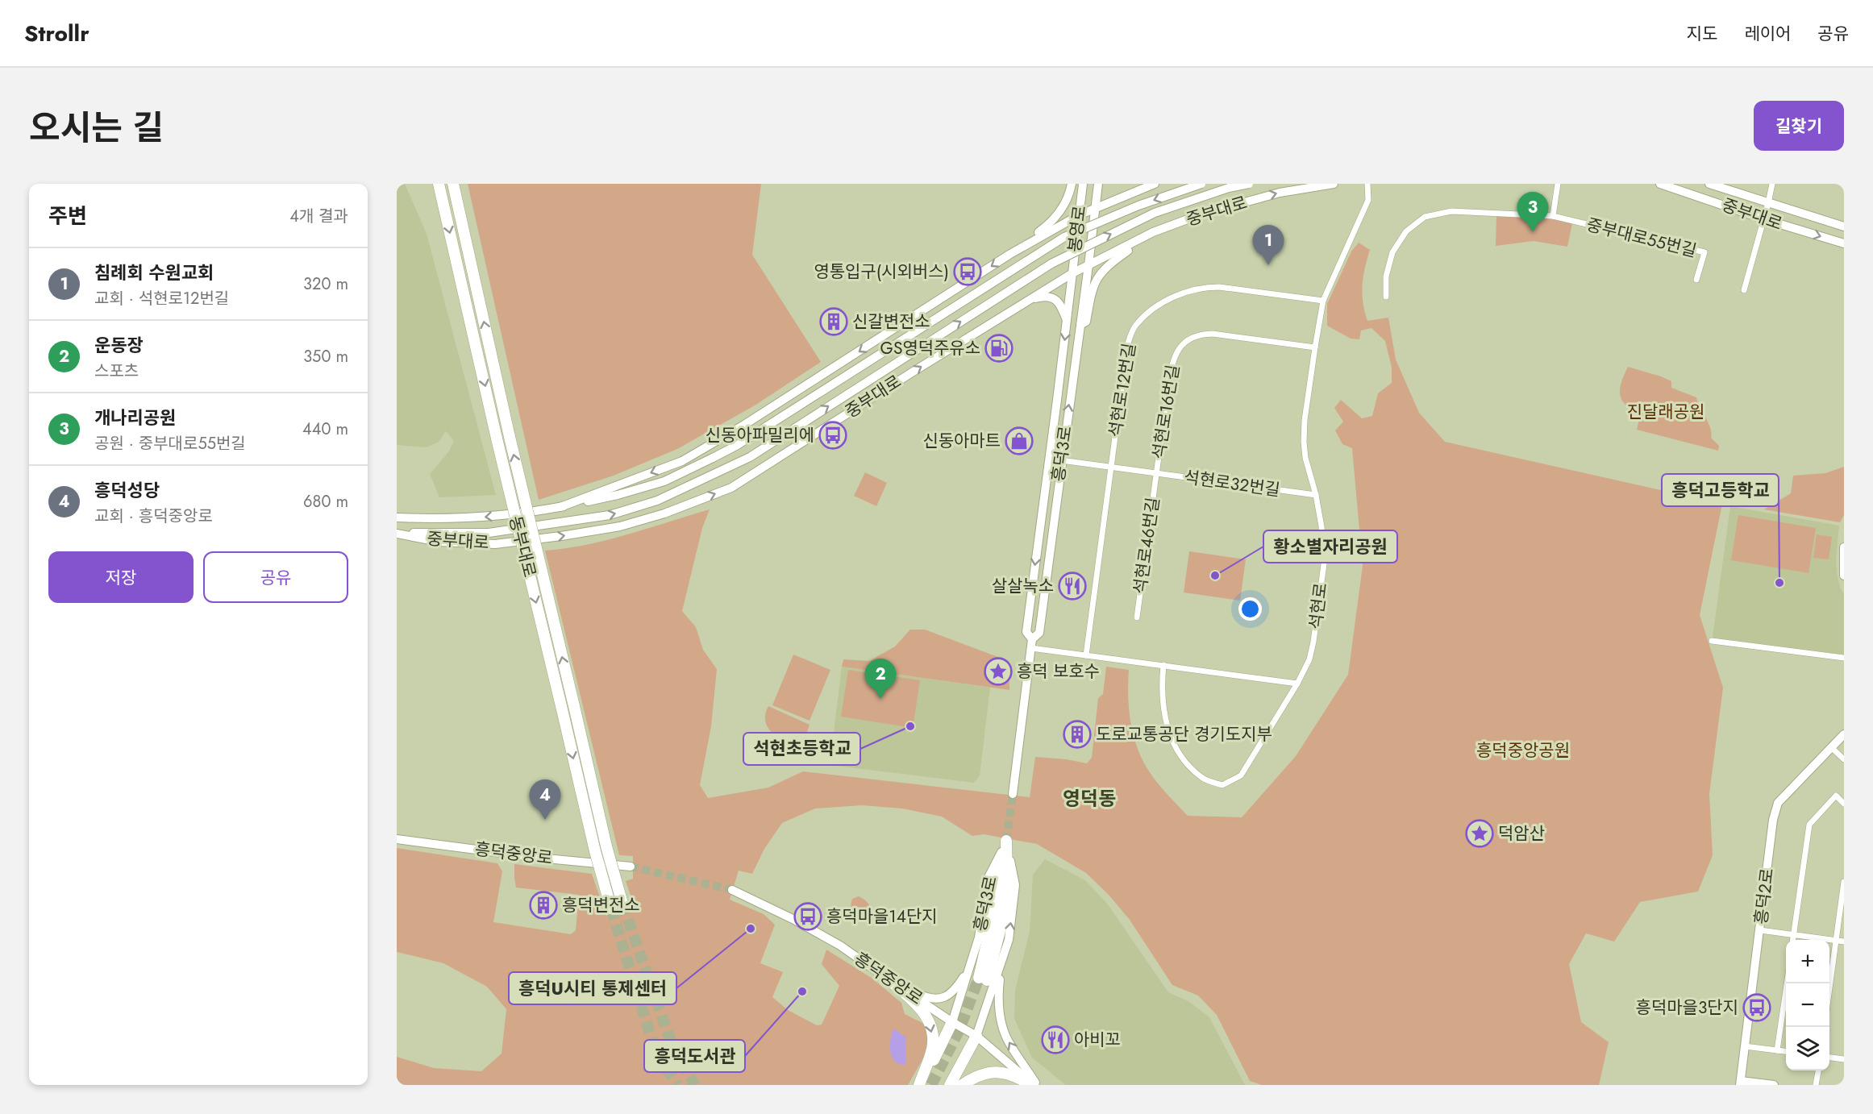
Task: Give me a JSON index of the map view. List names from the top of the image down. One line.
{"streets":{"highway":["동부대로"],"main road":["중부대로","봉영로","흥덕3로","흥덕중앙로","흥덕2로"],"street":["중부대로55번길","석현로12번길","석현로16번길","석현로32번길","석현로46번길","석현로"]},"crossings":[["중부대로","봉영로"],["중부대로","흥덕3로"],["봉영로","흥덕3로"],["석현로12번길","석현로32번길"],["석현로12번길","석현로"],["석현로16번길","석현로32번길"],["석현로16번길","석현로46번길"],["석현로16번길","석현로"],["흥덕3로","석현로32번길"],["흥덕3로","흥덕중앙로"],["석현로32번길","석현로46번길"],["석현로32번길","석현로"]],"districts":["영덕동"],"parks":["진달래공원","흥덕중앙공원"],"places":{"bus stop":["영통입구(시외버스)","신동아파밀리에","흥덕마을14단지","흥덕마을3단지"],"building":["신갈변전소","도로교통공단 경기도지부","흥덕변전소"],"fuel station":["GS영덕주유소"],"shop":["신동아마트"],"other":["황소별자리공원","흥덕고등학교","석현초등학교","흥덕U시티 통제센터","흥덕도서관"],"restaurant":["살살녹소","아비꼬"],"place":["흥덕 보호수","덕암산"]},"page":{"header":"Strollr","nav":["지도","레이어","공유"],"title":"오시는 길","buttons":["길찾기",["저장","공유"]],"heading":["주변","4개 결과"],"pins":["3","1","2","4"],"list":[{"mark":"1","name":"침례회 수원교회","note":"교회 · 석현로12번길","value":"320 m"},{"mark":"2","name":"운동장","note":"스포츠","value":"350 m"},{"mark":"3","name":"개나리공원","note":"공원 · 중부대로55번길","value":"440 m"},{"mark":"4","name":"흥덕성당","note":"교회 · 흥덕중앙로","value":"680 m"}],"map_buttons":["+","−"]}}
